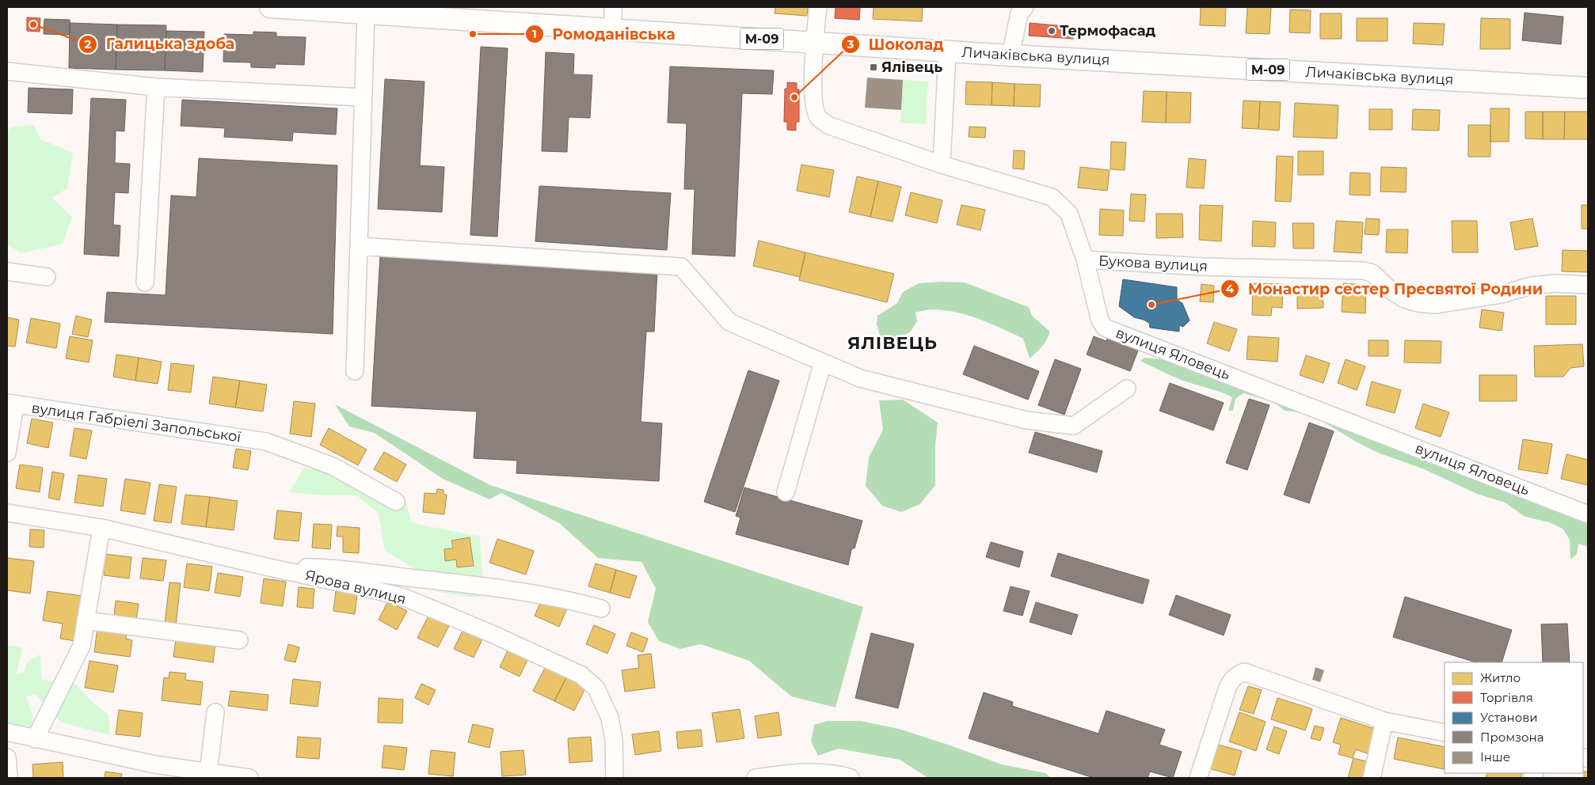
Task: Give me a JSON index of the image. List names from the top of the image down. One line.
{"streets":{"main road":["М-09","Личаківська вулиця"],"street":["Букова вулиця","вулиця Яловець","вулиця Габріелі Запольської","Ярова вулиця"]},"crossings":[["Личаківська вулиця","вулиця Яловець"],["Букова вулиця","вулиця Яловець"]],"districts":["ЯЛІВЕЦЬ"],"places":{"other":["Галицька здоба","Термофасад","Ромоданівська","Шоколад","Монастир сестер Пресвятої Родини"],"transit":["Ялівець"]},"legend":["Житло","Торгівля","Установи","Промзона","Інше"]}
